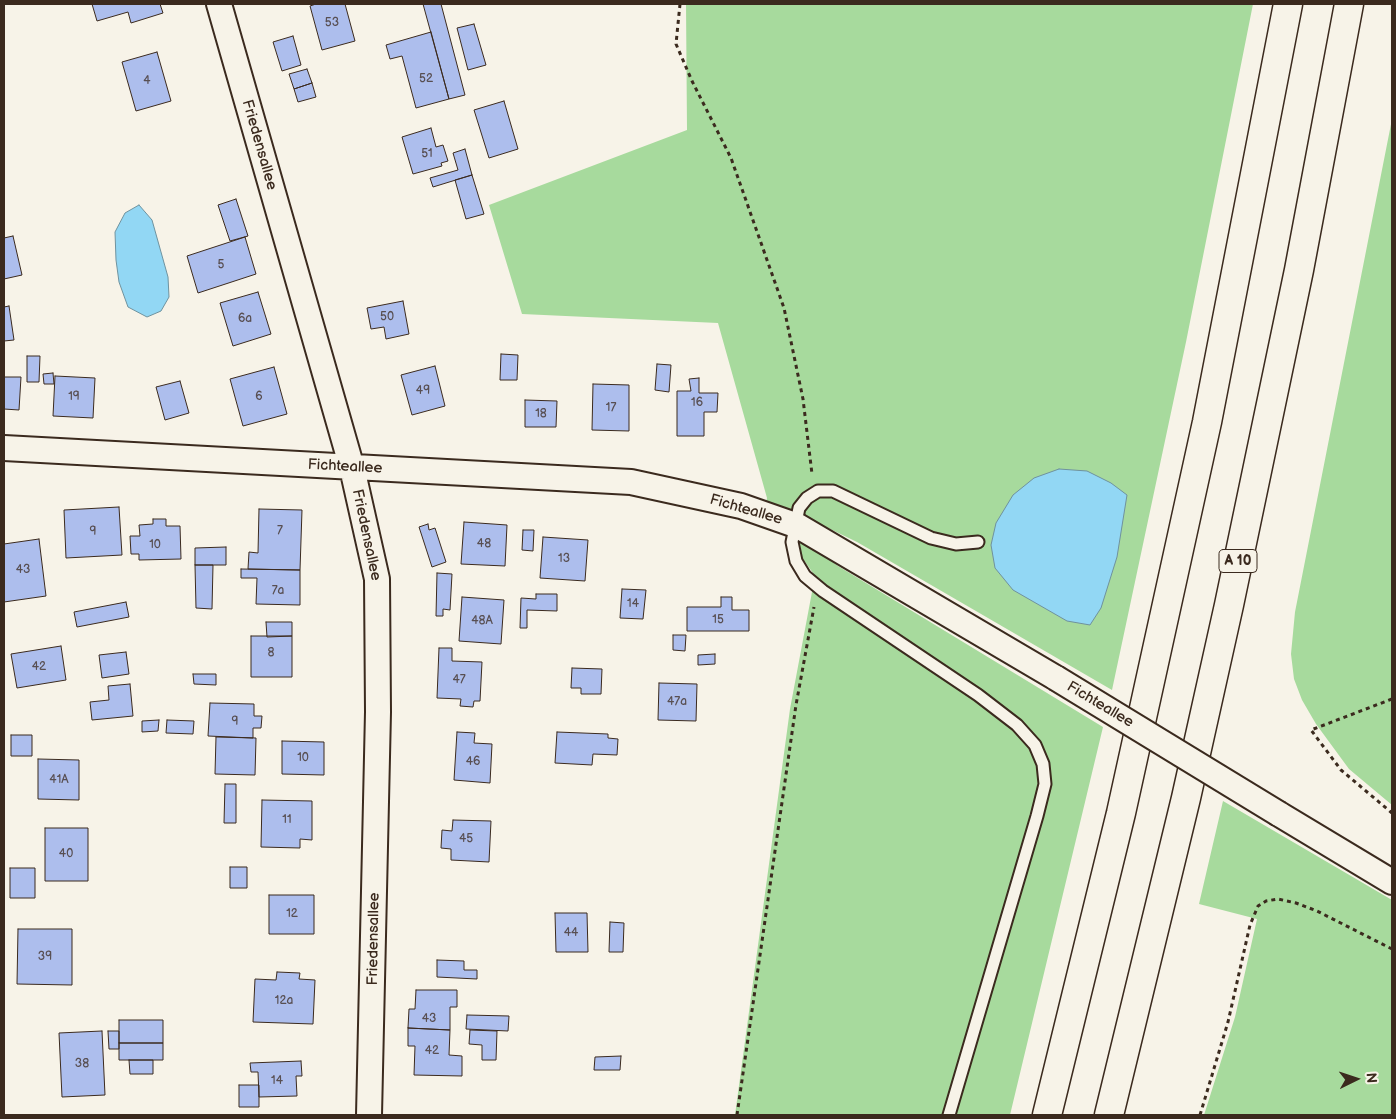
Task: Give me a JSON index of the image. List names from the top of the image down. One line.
{"streets":{"highway":["A 10"],"street":["Friedensallee","Fichteallee"]},"crossings":[["Friedensallee","Fichteallee"]],"house_numbers":["53","52","4","51","5","50","6a","49","19","6","16","17","18","7","9","48","10","13","43","7a","14","15","48A","8","42","47","47a","9","10","46","41A","11","45","40","12","44","39","12a","43","42","38","14"],"north":"right"}
